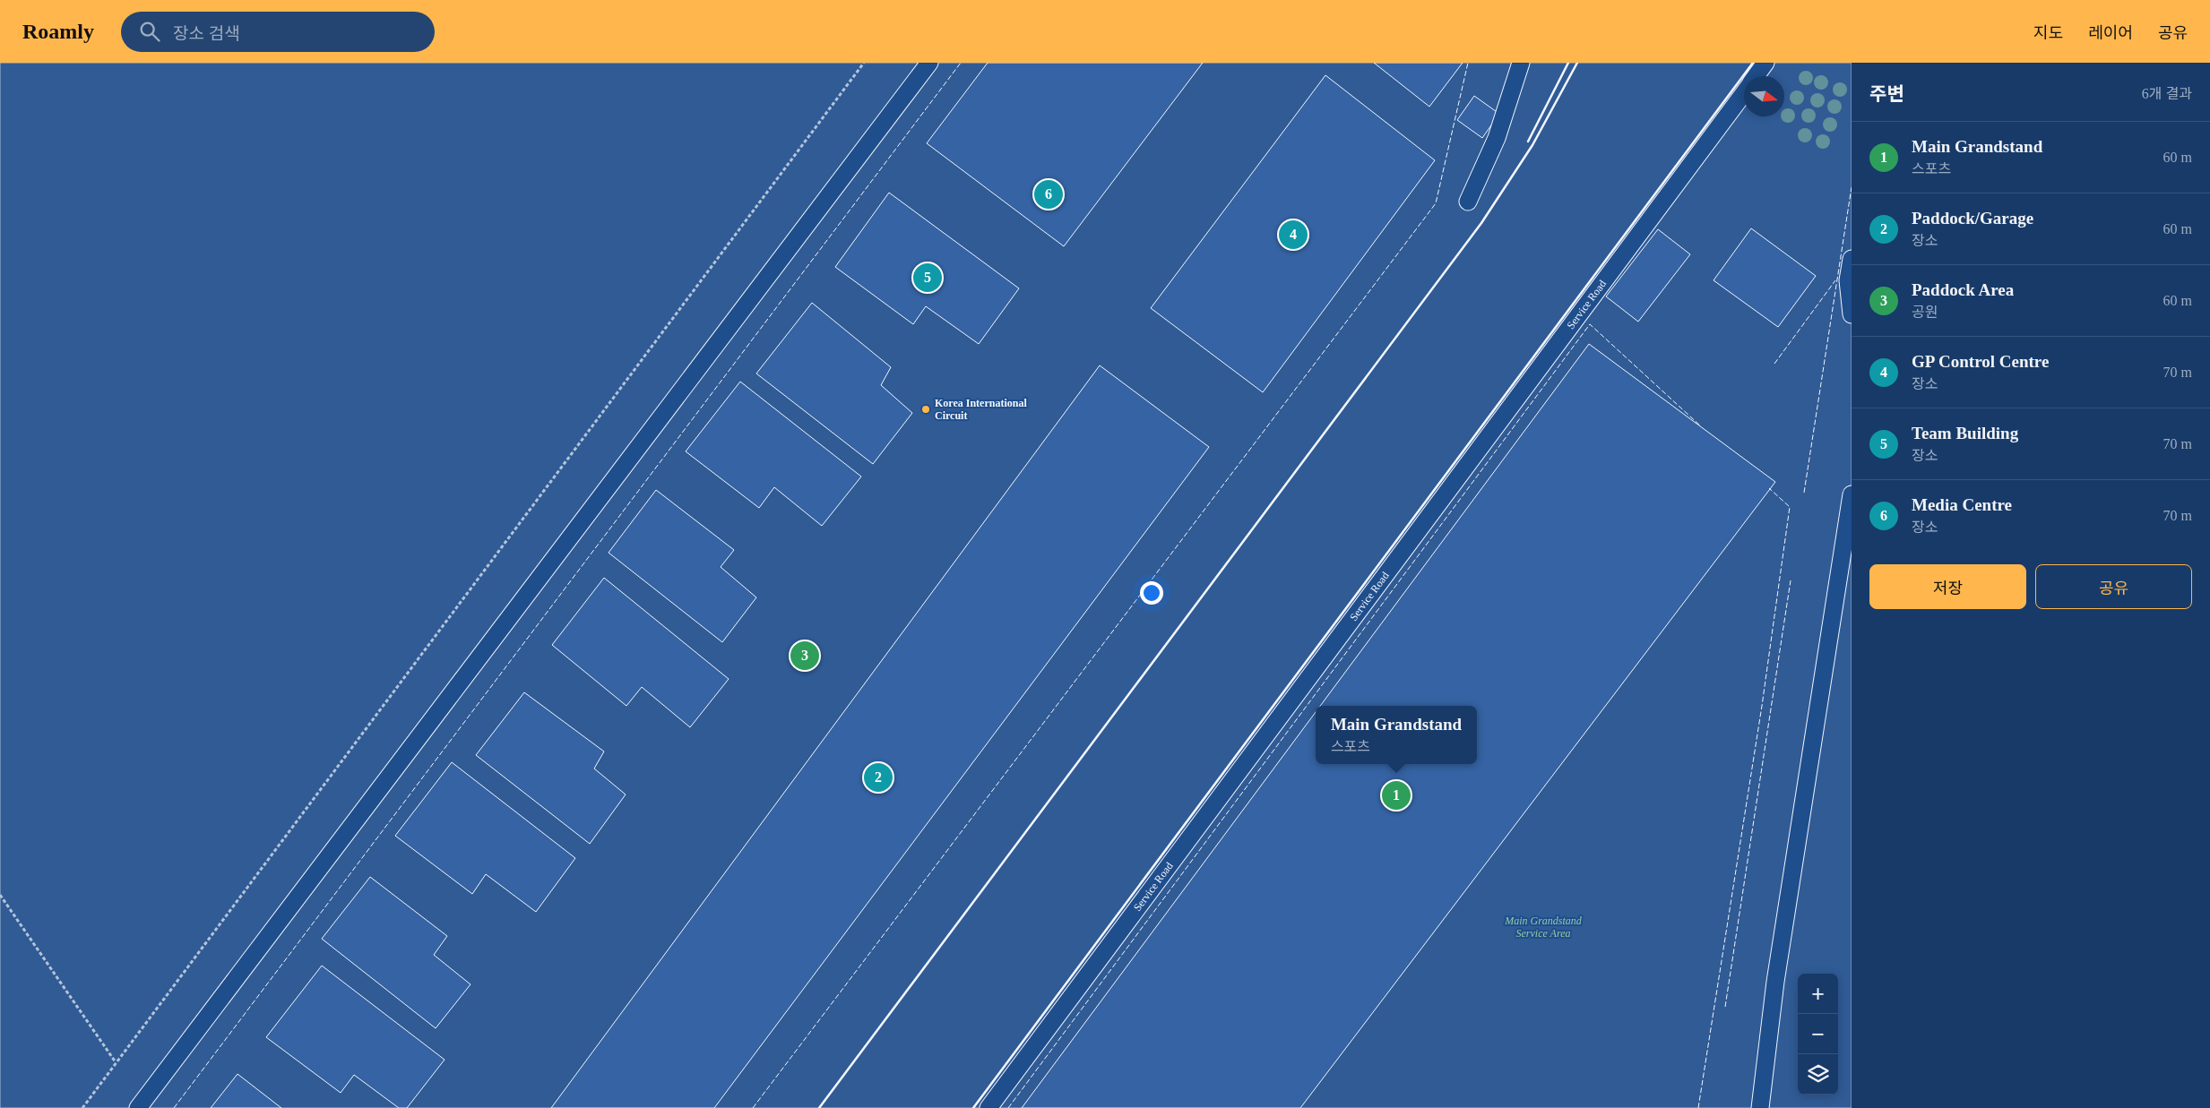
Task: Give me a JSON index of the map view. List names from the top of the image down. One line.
{"streets":{"lane":["Service Road"]},"parks":["Main Grandstand Service Area"],"places":["Korea International Circuit"],"north":"right","page":{"header":"Roamly","search":"장소 검색","nav":["지도","레이어","공유"],"heading":["주변","6개 결과"],"list":[{"mark":"1","name":"Main Grandstand","note":"스포츠","value":"60 m"},{"mark":"2","name":"Paddock/Garage","note":"장소","value":"60 m"},{"mark":"3","name":"Paddock Area","note":"공원","value":"60 m"},{"mark":"4","name":"GP Control Centre","note":"장소","value":"70 m"},{"mark":"5","name":"Team Building","note":"장소","value":"70 m"},{"mark":"6","name":"Media Centre","note":"장소","value":"70 m"}],"pins":["6","4","5","3","2","1"],"buttons":["저장","공유"],"popup":["Main Grandstand","스포츠"],"map_buttons":["+","−"]}}
